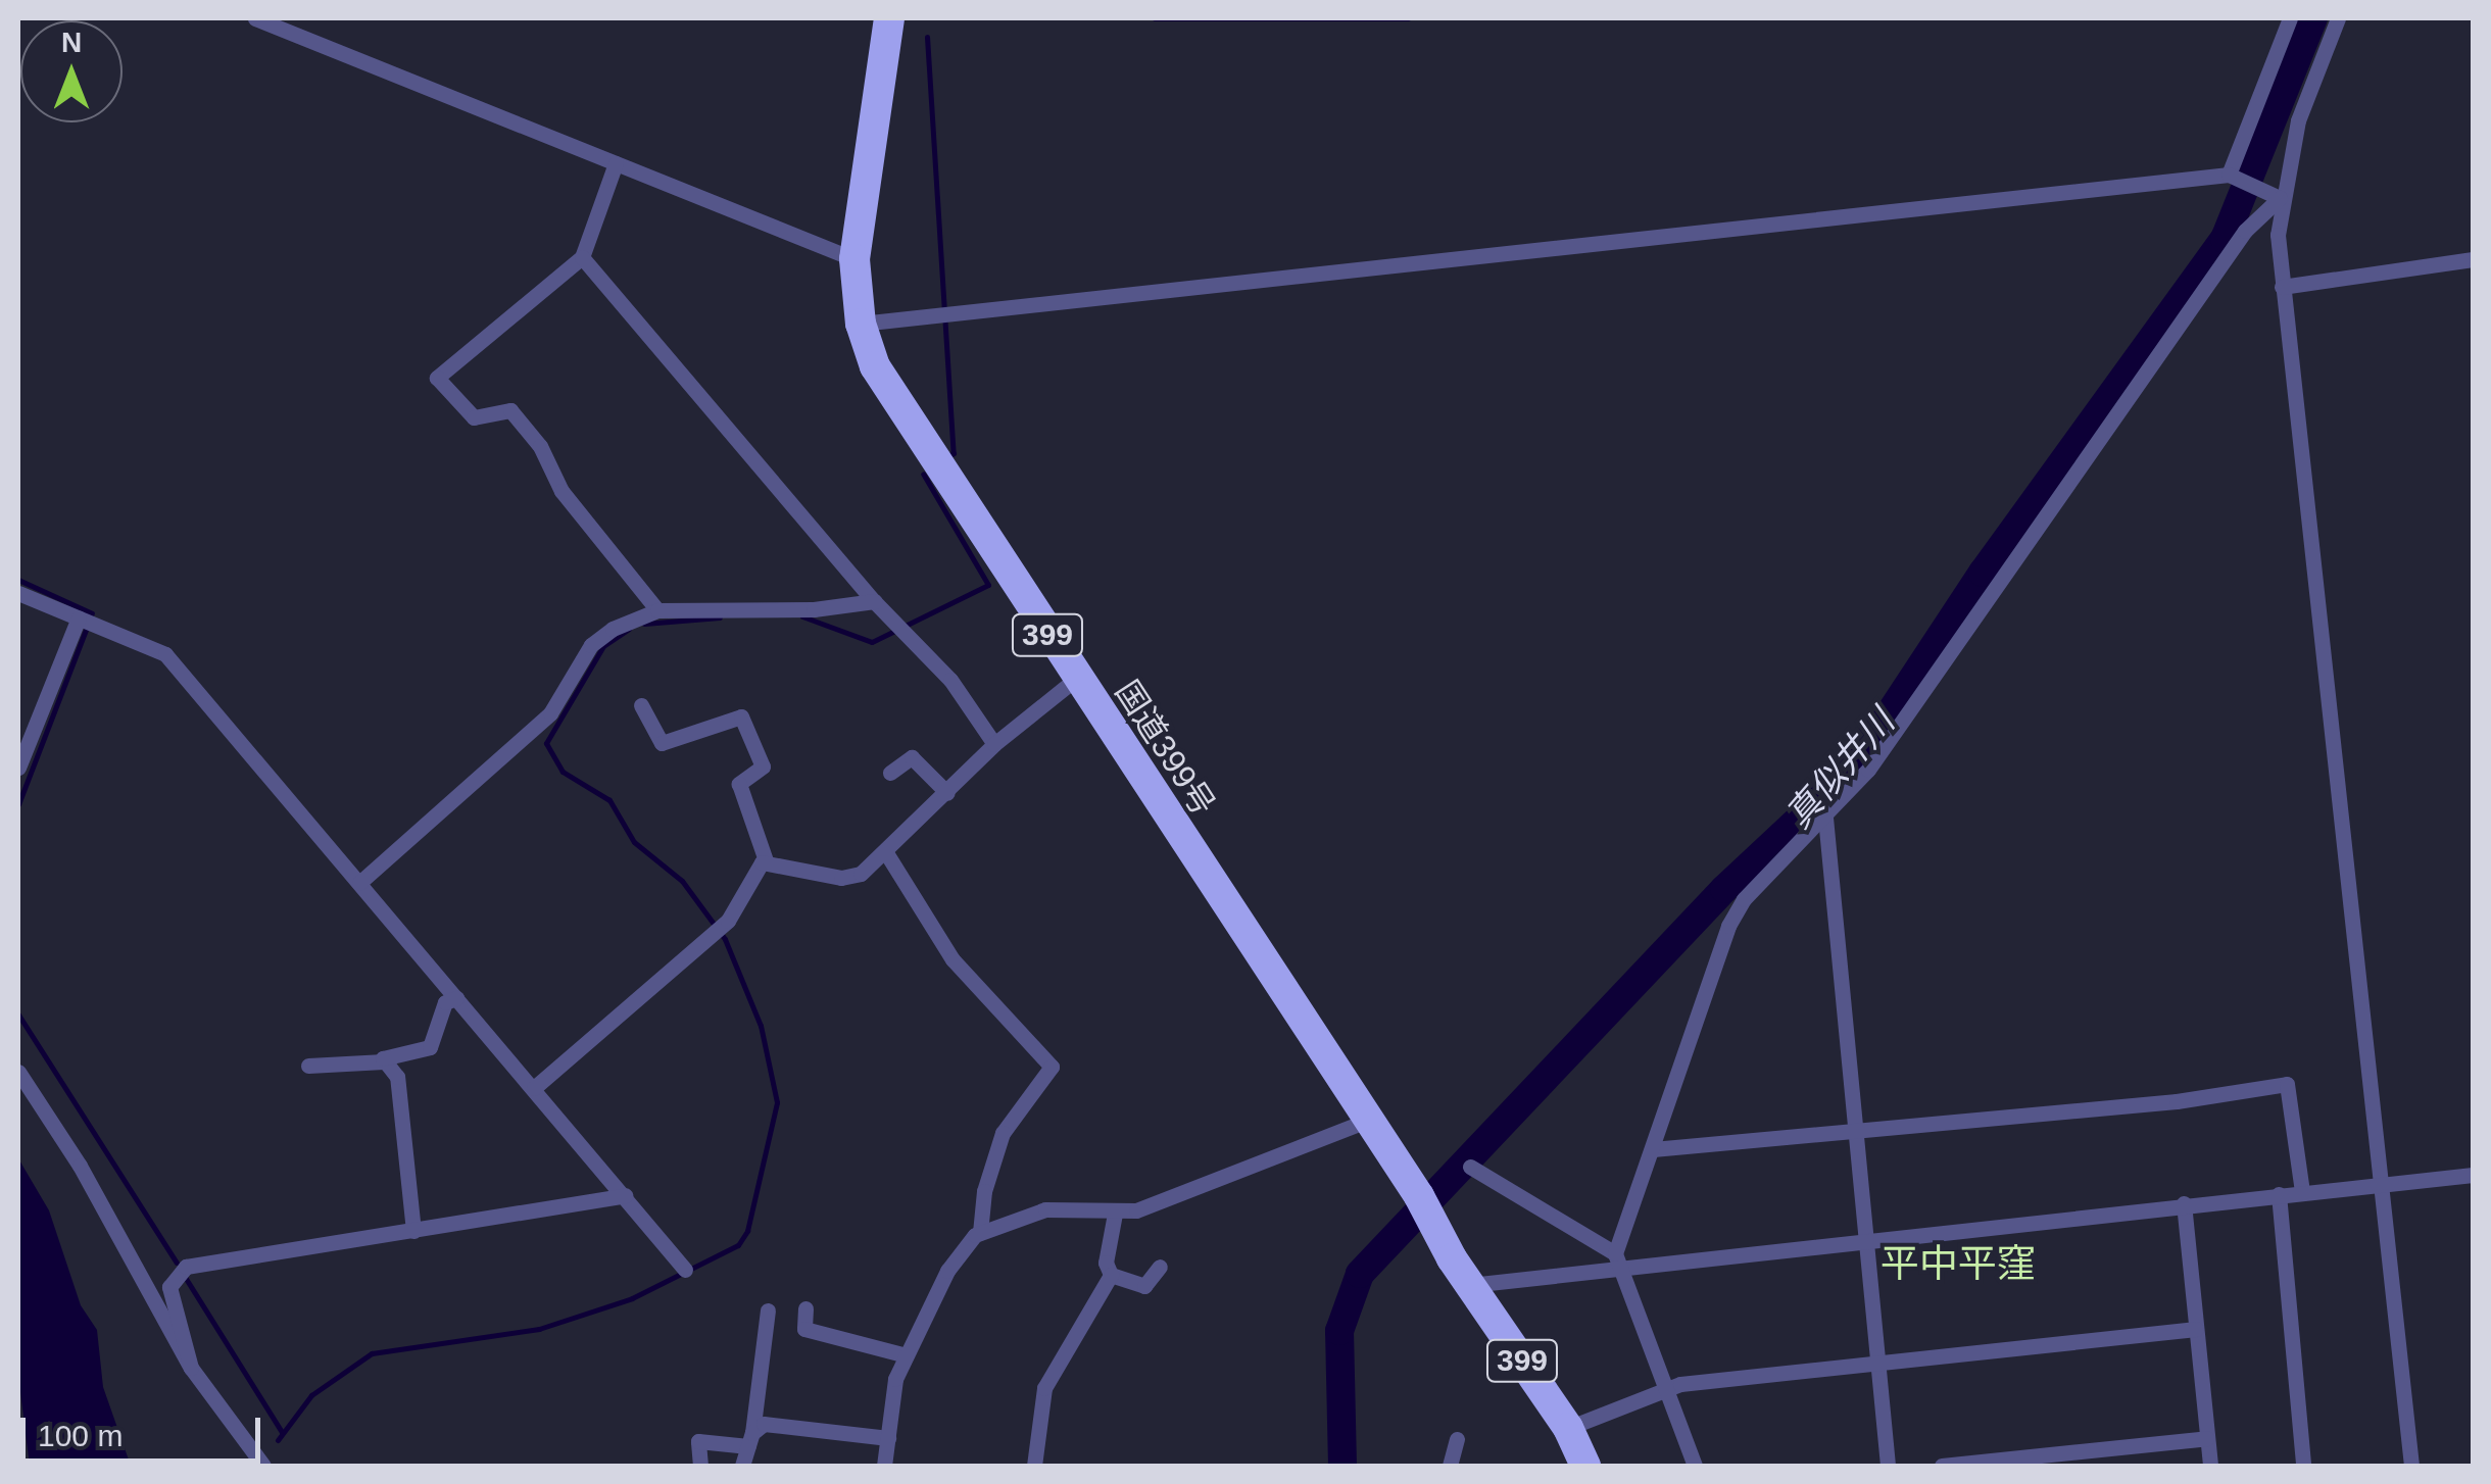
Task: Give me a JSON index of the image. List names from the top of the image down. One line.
{"streets":{"highway":["399","国道399号"]},"districts":["平中平窪"],"water":["真似井川"],"scale_bar":"100 m","north":"top"}
